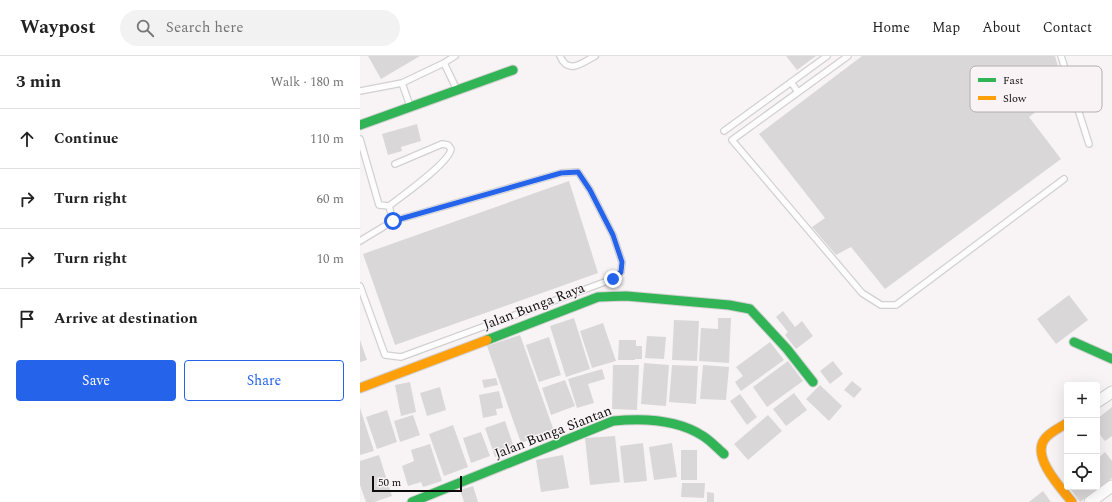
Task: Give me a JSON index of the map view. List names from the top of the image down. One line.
{"streets":{"street":["Jalan Bunga Raya","Jalan Bunga Siantan"]},"legend":["Fast","Slow"],"scale_bar":"50 m","page":{"header":"Waypost","search":"Search here","nav":["Home","Map","About","Contact"],"heading":["3 min","Walk · 180 m"],"list":[["Continue","110 m"],["Turn right","60 m"],["Turn right","10 m"],"Arrive at destination"],"buttons":["Save","Share"],"map_buttons":["+","−"],"scale":"50 m"}}
